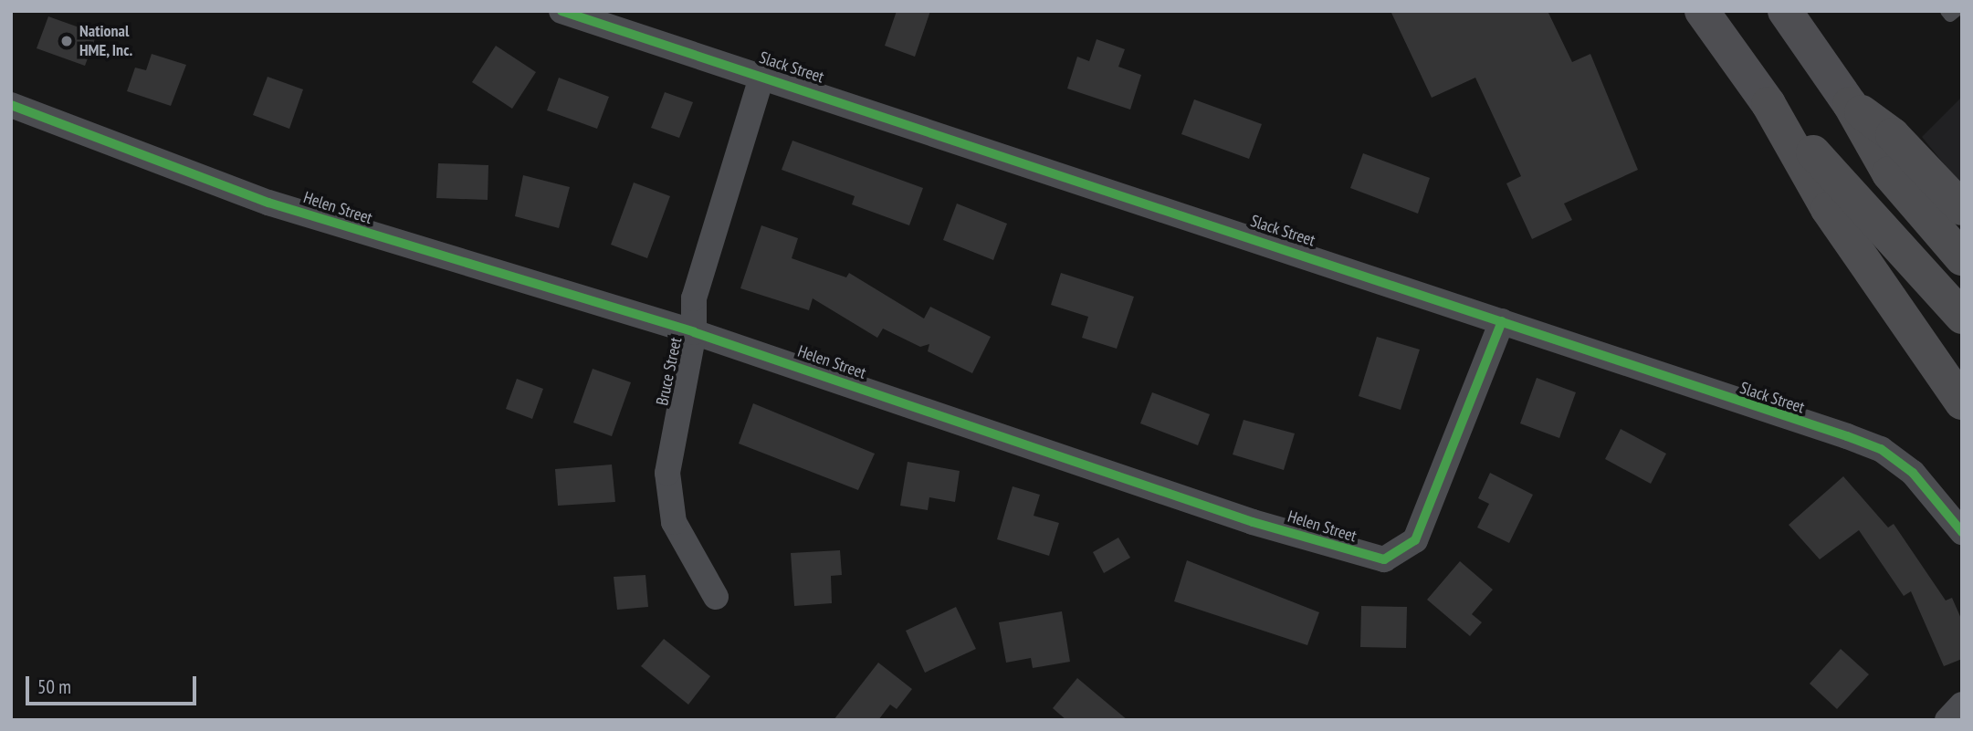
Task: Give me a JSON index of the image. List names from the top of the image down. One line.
{"streets":{"street":["Slack Street","Helen Street","Bruce Street"]},"crossings":[["Slack Street","Helen Street"],["Slack Street","Bruce Street"],["Helen Street","Bruce Street"]],"places":["National HME, Inc."],"scale_bar":"50 m"}
